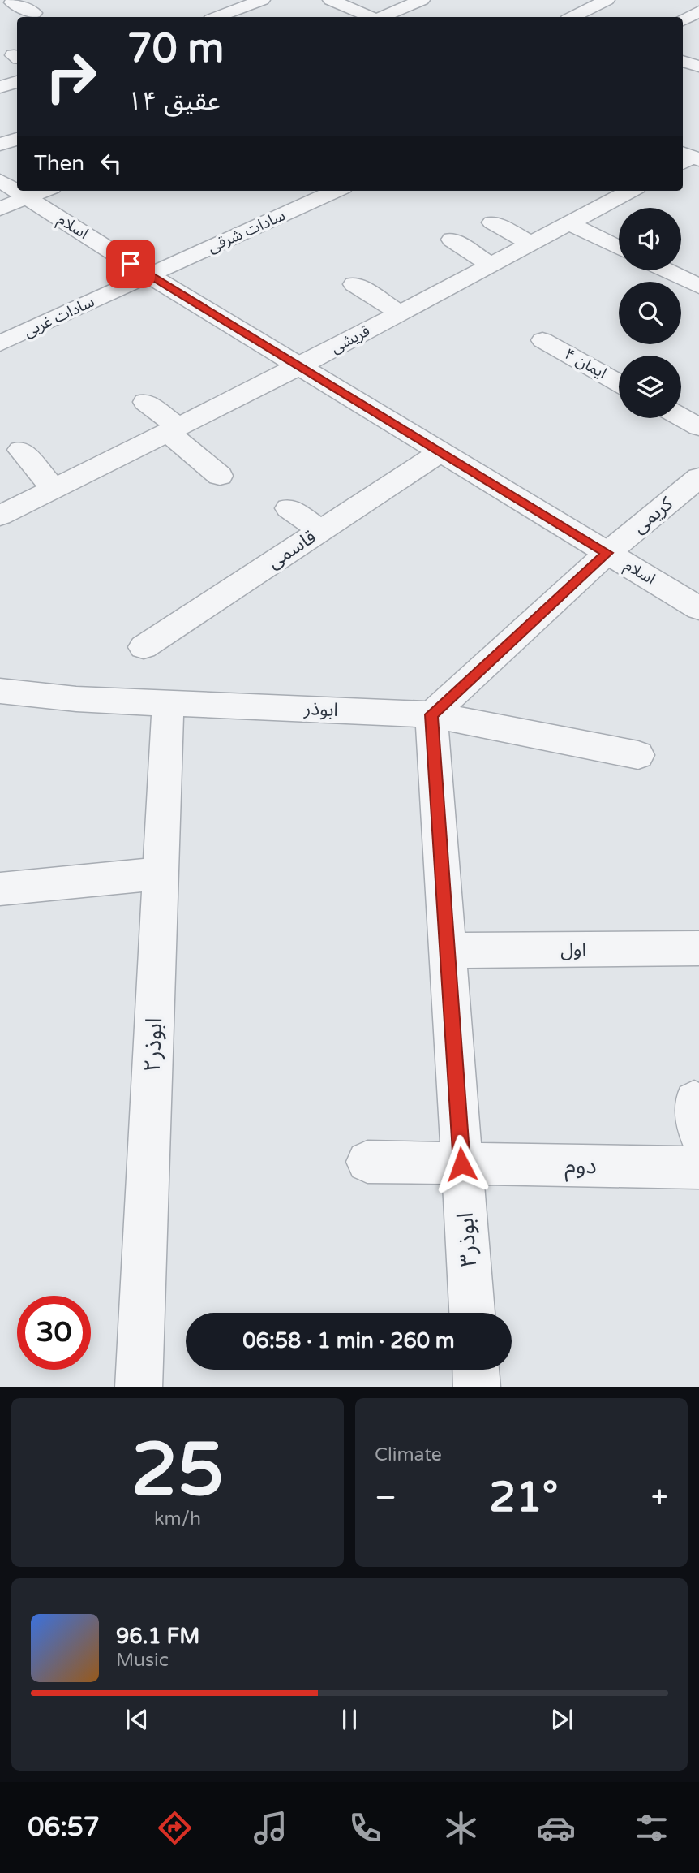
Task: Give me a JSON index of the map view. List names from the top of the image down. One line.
{"streets":{"street":["اسلام","سادات شرقی","سادات غربی","قریشی","ایمان ۴","کریمی","قاسمی","ابوذر","اول","ابوذر۲","دوم","ابوذر۳"]},"crossings":[["اسلام","سادات شرقی"],["اسلام","سادات غربی"],["اسلام","قریشی"],["اسلام","کریمی"],["اسلام","قاسمی"],["سادات شرقی","سادات غربی"],["کریمی","ابوذر"],["کریمی","ابوذر۳"],["ابوذر","ابوذر۲"],["ابوذر","ابوذر۳"],["اول","ابوذر۳"],["دوم","ابوذر۳"]],"page":{"turn":["70 m","عقیق ۱۴"],"then":"Then","limit":"30","trip":"06:58 · 1 min · 260 m","tile":[["25","km/h"],"Climate"],"heat":["−","21°","+"],"song":["96.1 FM","Music"],"tabs":"06:57"}}
